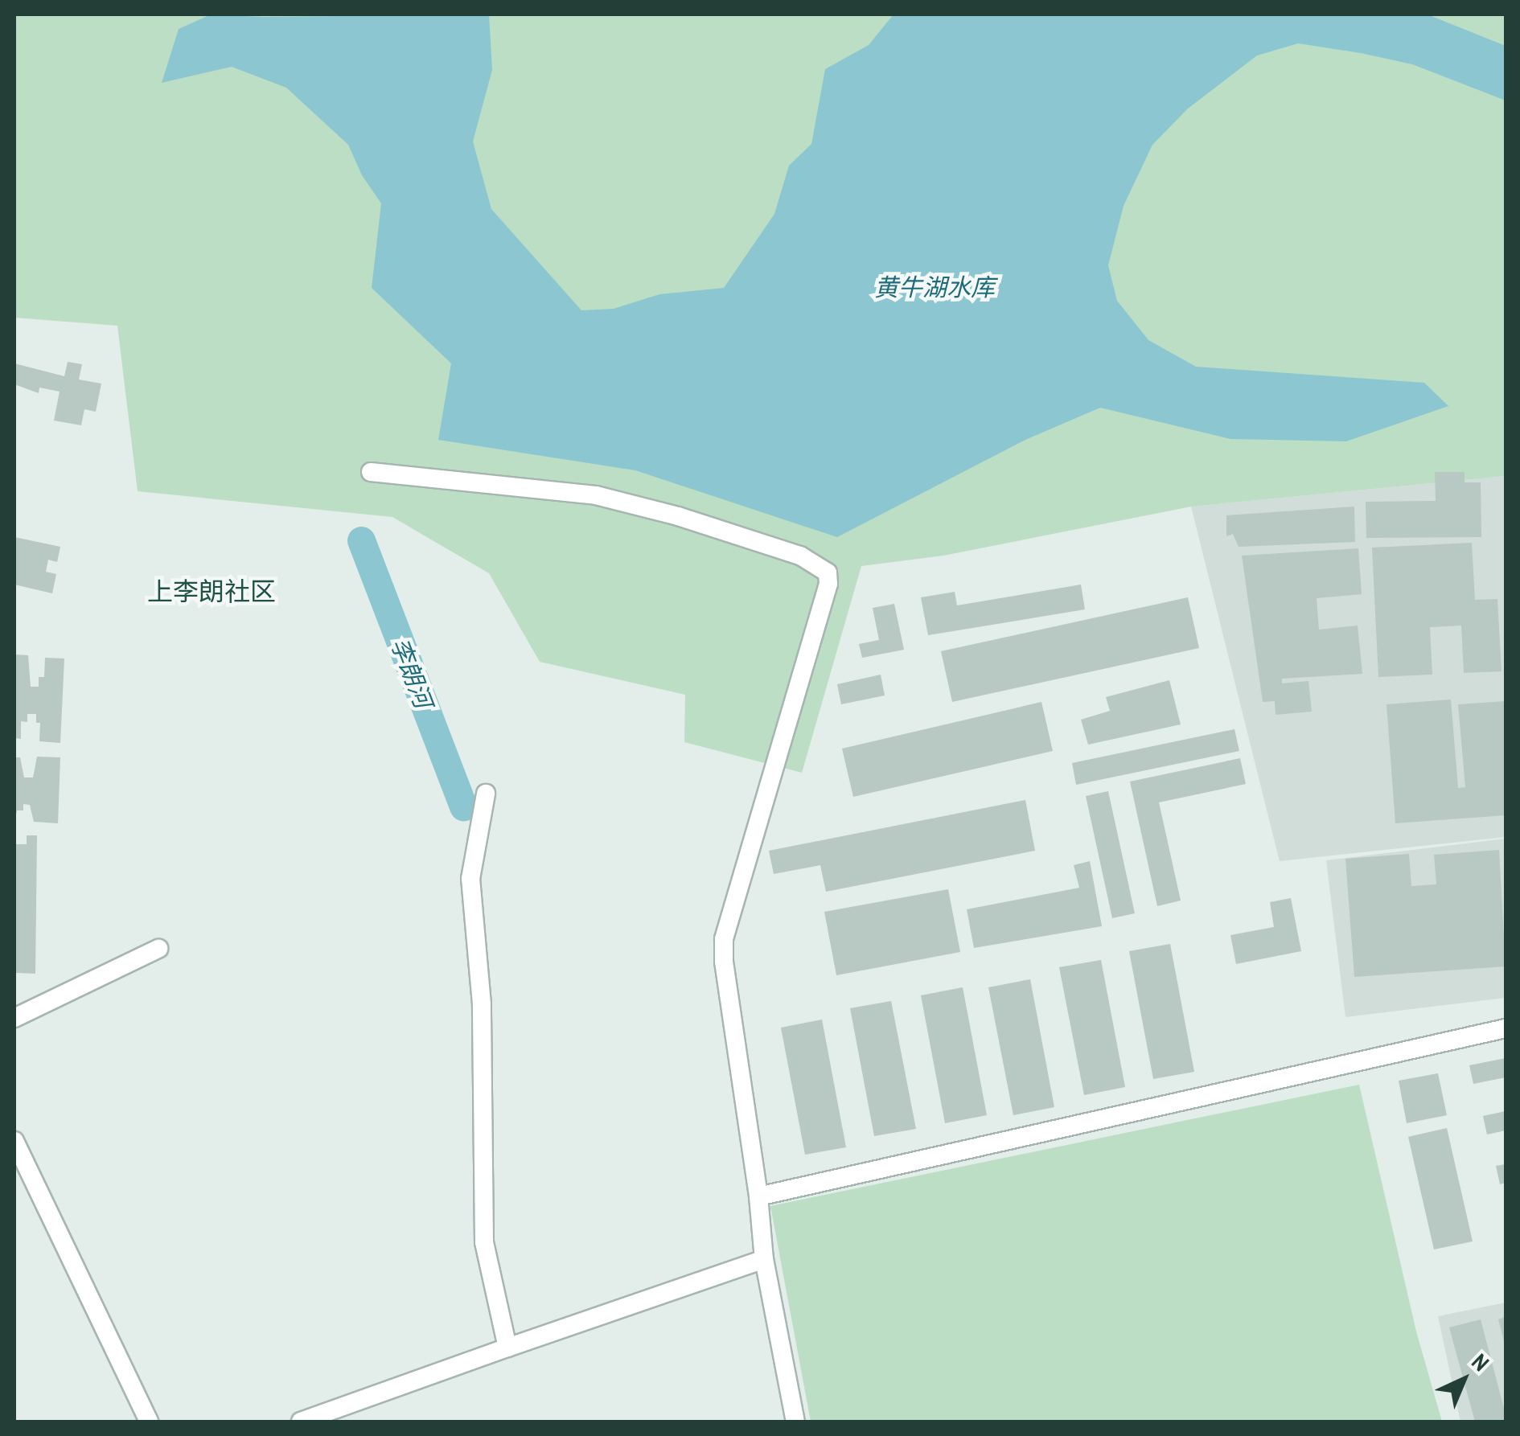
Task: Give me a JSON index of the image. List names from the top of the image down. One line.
{"districts":["上李朗社区"],"water":["黄牛湖水库","李朗河"],"north":"top right"}
